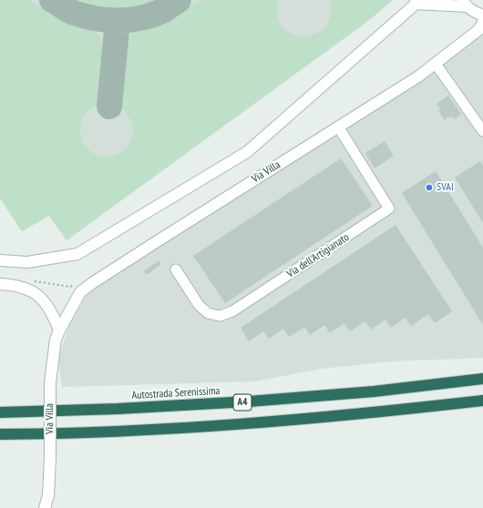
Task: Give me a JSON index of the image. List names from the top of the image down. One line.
{"streets":{"highway":["Autostrada Serenissima","A4"],"street":["Via Villa","Via dell'Artigianato"]},"crossings":[["Via Villa","Via dell'Artigianato"]],"places":["SVAI"]}
